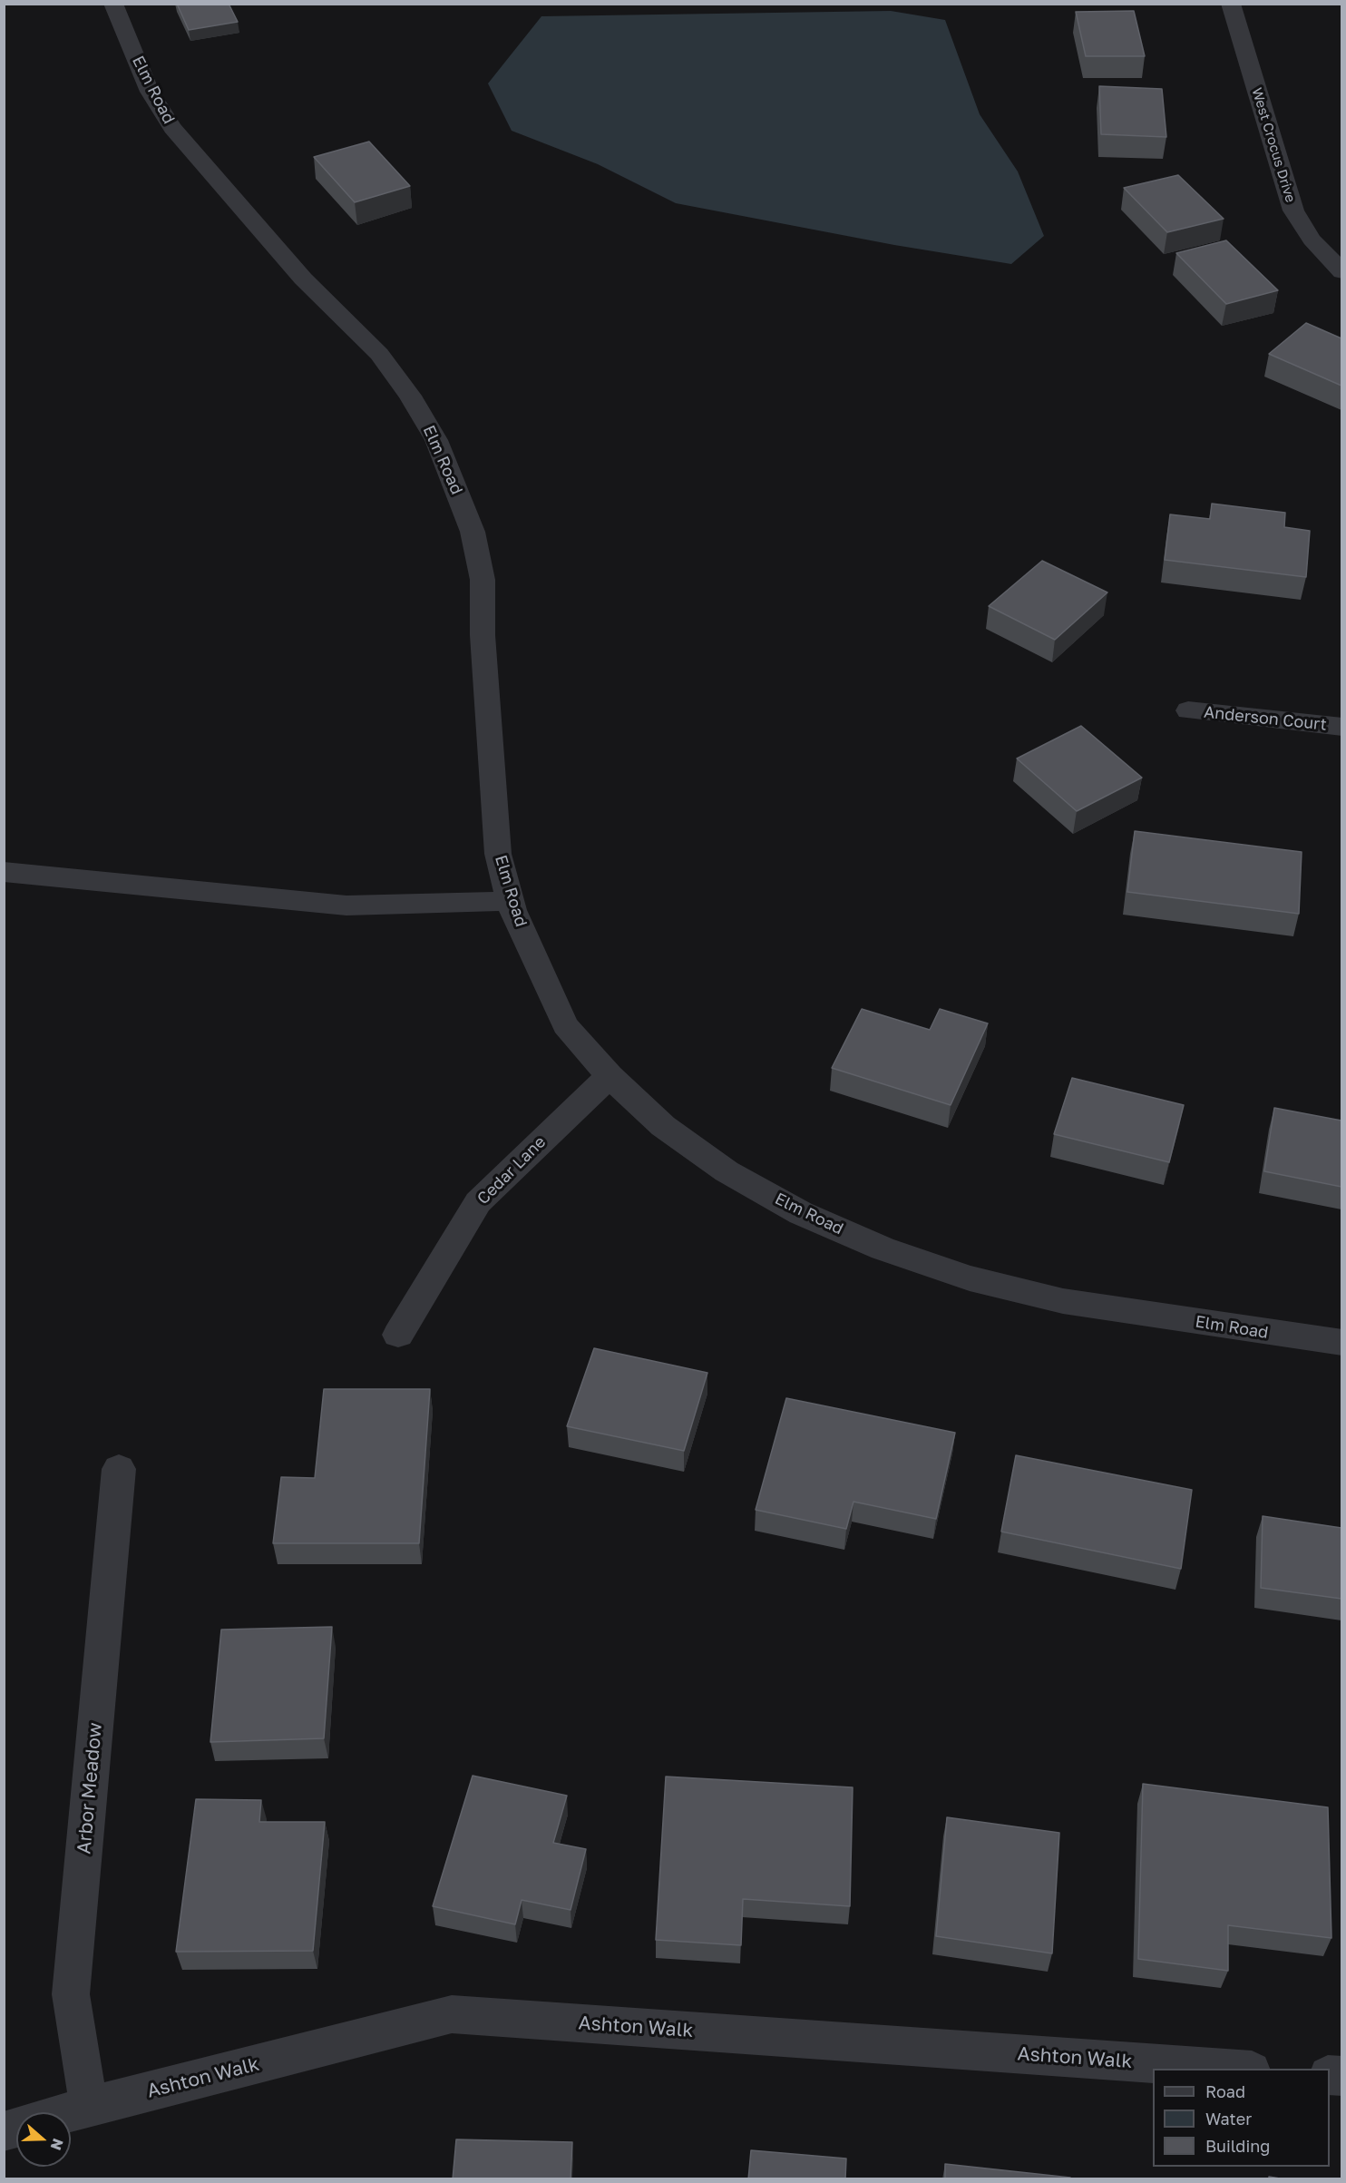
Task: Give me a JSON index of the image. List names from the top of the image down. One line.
{"streets":{"street":["Elm Road","West Crocus Drive","Anderson Court","Cedar Lane","Arbor Meadow","Ashton Walk"]},"crossings":[["Elm Road","Cedar Lane"],["Arbor Meadow","Ashton Walk"]],"legend":["Road","Water","Building"],"north":"right"}
